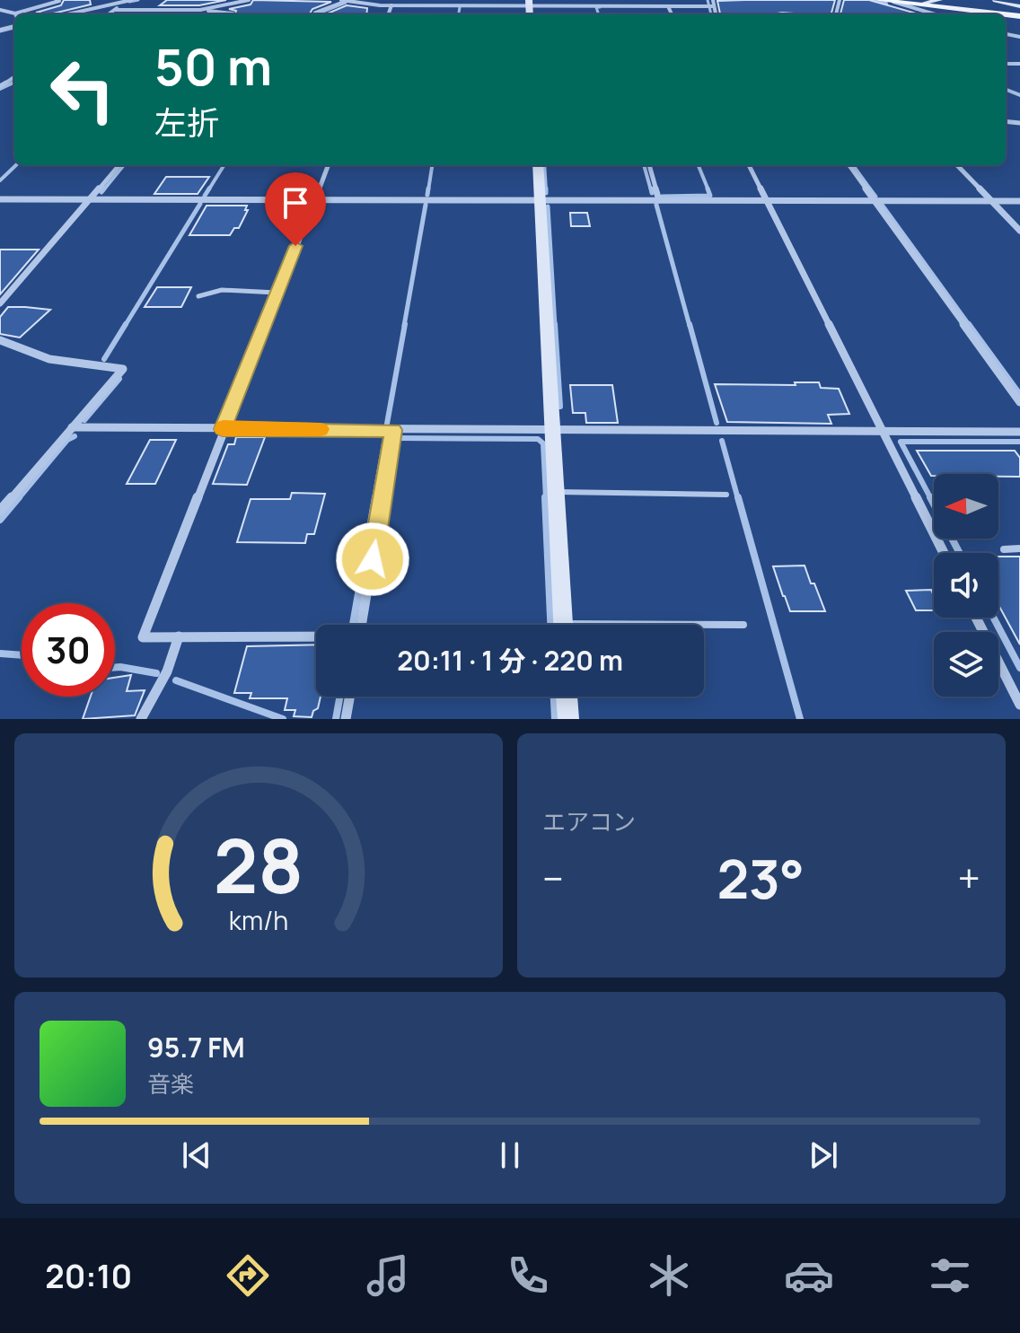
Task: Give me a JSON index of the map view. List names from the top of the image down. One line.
{"north":"left","page":{"turn":["50 m","左折"],"limit":"30","trip":"20:11 · 1 分 · 220 m","tile":"エアコン","heat":["−","23°","+"],"song":["95.7 FM","音楽"],"tabs":"20:10","gauge":["28","km/h"]}}
